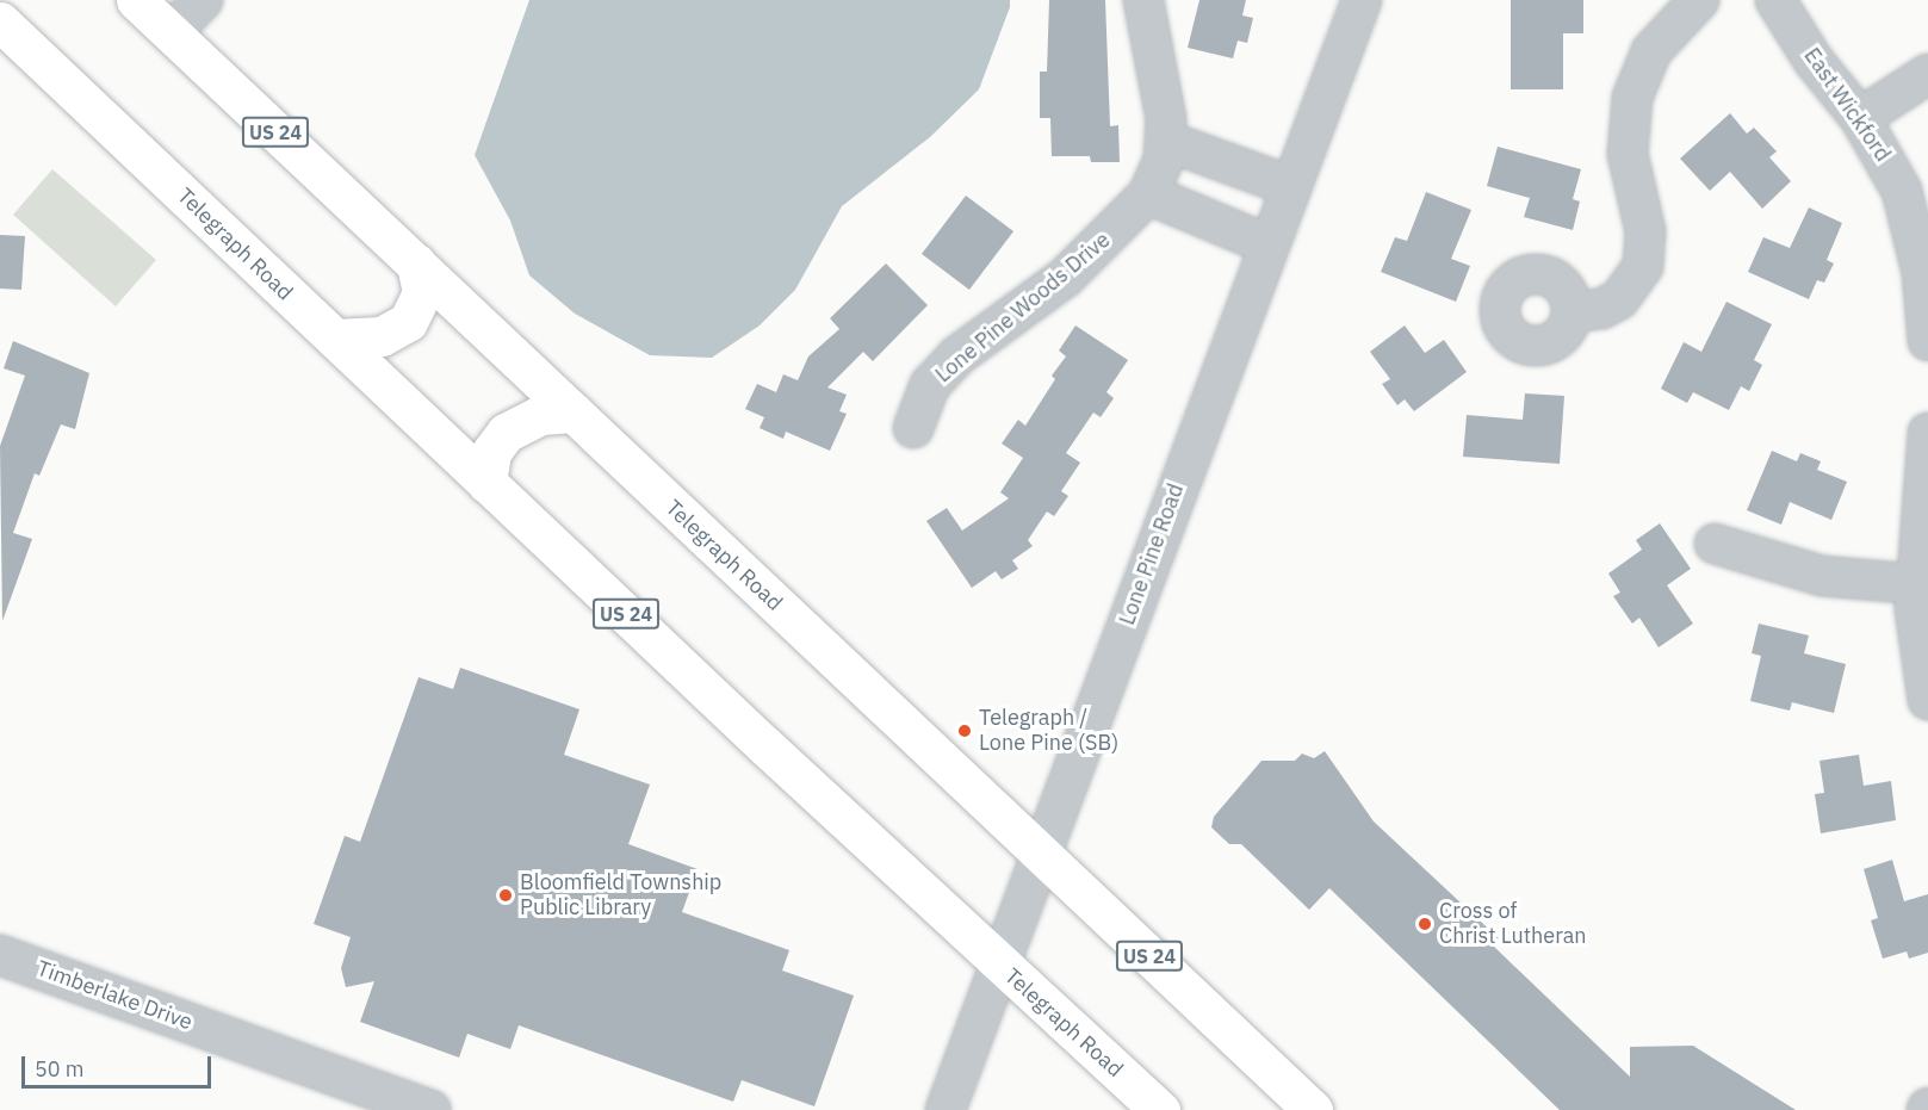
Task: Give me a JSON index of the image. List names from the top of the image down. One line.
{"streets":{"highway":["US 24","Telegraph Road"],"street":["East Wickford","Lone Pine Woods Drive","Lone Pine Road","Timberlake Drive"]},"crossings":[["Telegraph Road","Lone Pine Road"]],"places":["Telegraph / Lone Pine (SB)","Bloomfield Township Public Library","Cross of Christ Lutheran"],"scale_bar":"50 m"}
